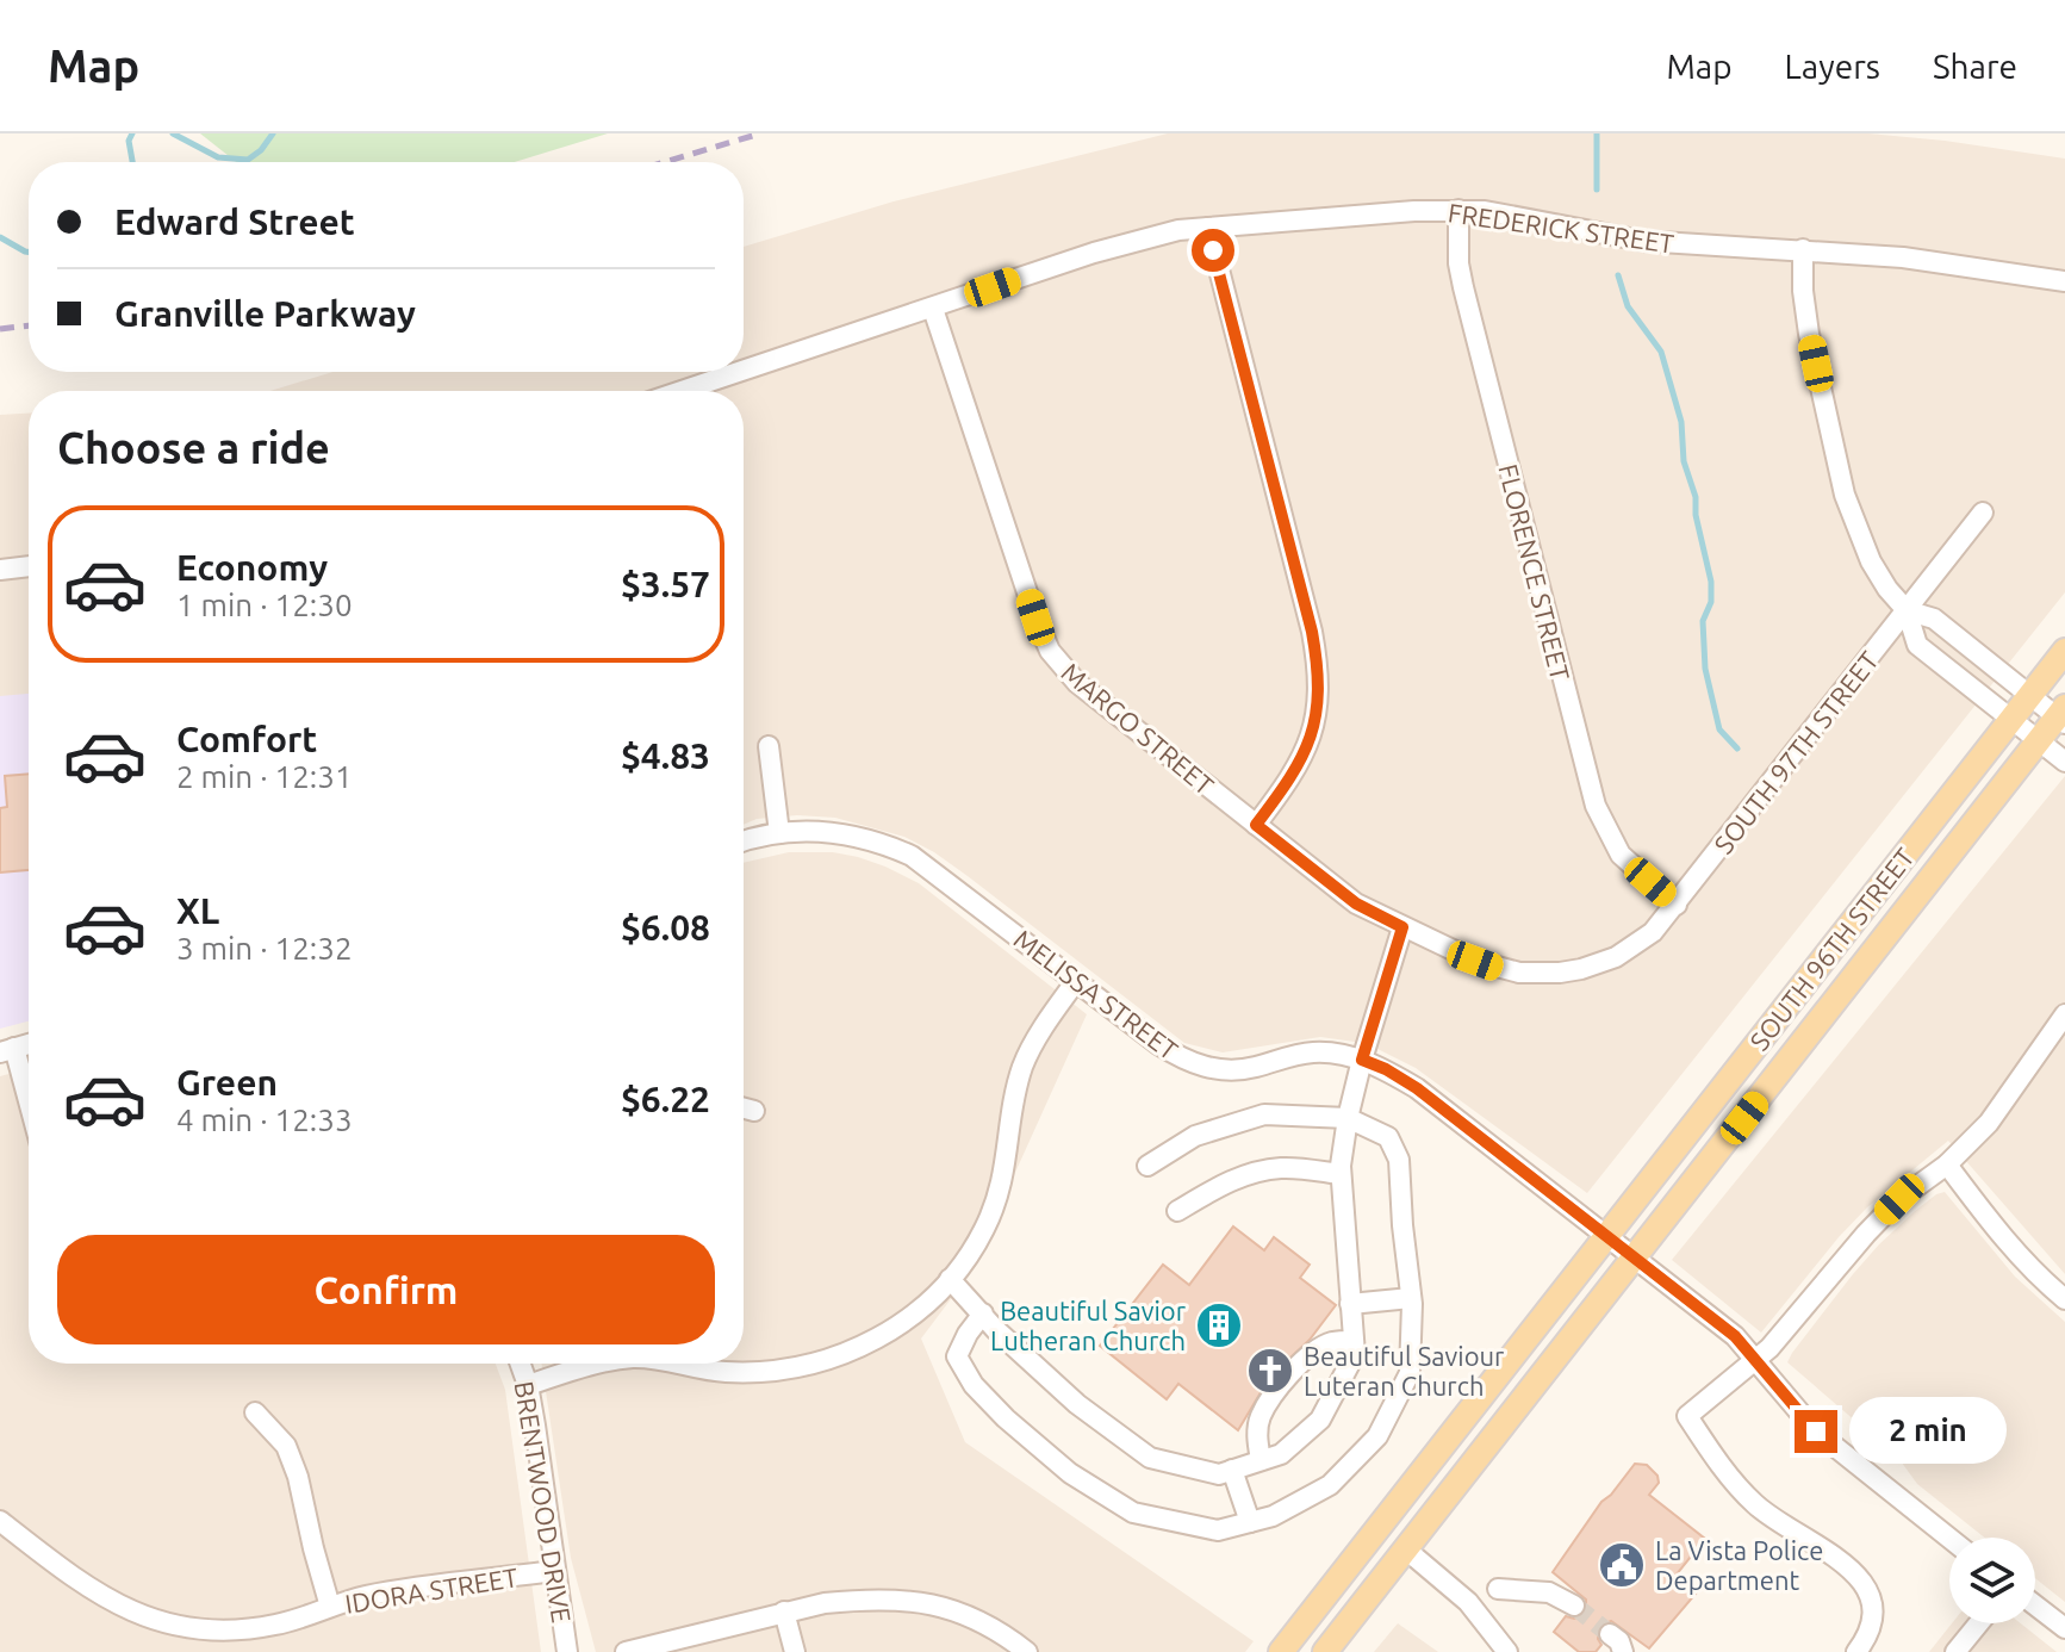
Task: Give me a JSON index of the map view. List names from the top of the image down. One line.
{"streets":{"main road":["SOUTH 96TH STREET"],"street":["FREDERICK STREET","FLORENCE STREET","MARGO STREET","SOUTH 97TH STREET","MELISSA STREET","BRENTWOOD DRIVE","IDORA STREET"]},"crossings":[["FREDERICK STREET","FLORENCE STREET"],["FREDERICK STREET","MARGO STREET"],["FLORENCE STREET","SOUTH 97TH STREET"],["MARGO STREET","SOUTH 97TH STREET"],["SOUTH 96TH STREET","MELISSA STREET"],["BRENTWOOD DRIVE","IDORA STREET"]],"places":{"building":["Beautiful Savior Lutheran Church"],"church":["Beautiful Saviour Luteran Church"],"public building":["La Vista Police Department"]},"page":{"header":"Map","nav":["Map","Layers","Share"],"banner":["Edward Street","Granville Parkway"],"heading":"Choose a ride","list":[{"name":"Economy","note":"1 min · 12:30","value":"$3.57"},{"name":"Comfort","note":"2 min · 12:31","value":"$4.83"},{"name":"XL","note":"3 min · 12:32","value":"$6.08"},{"name":"Green","note":"4 min · 12:33","value":"$6.22"}],"buttons":"Confirm","bubble":"2 min"}}
